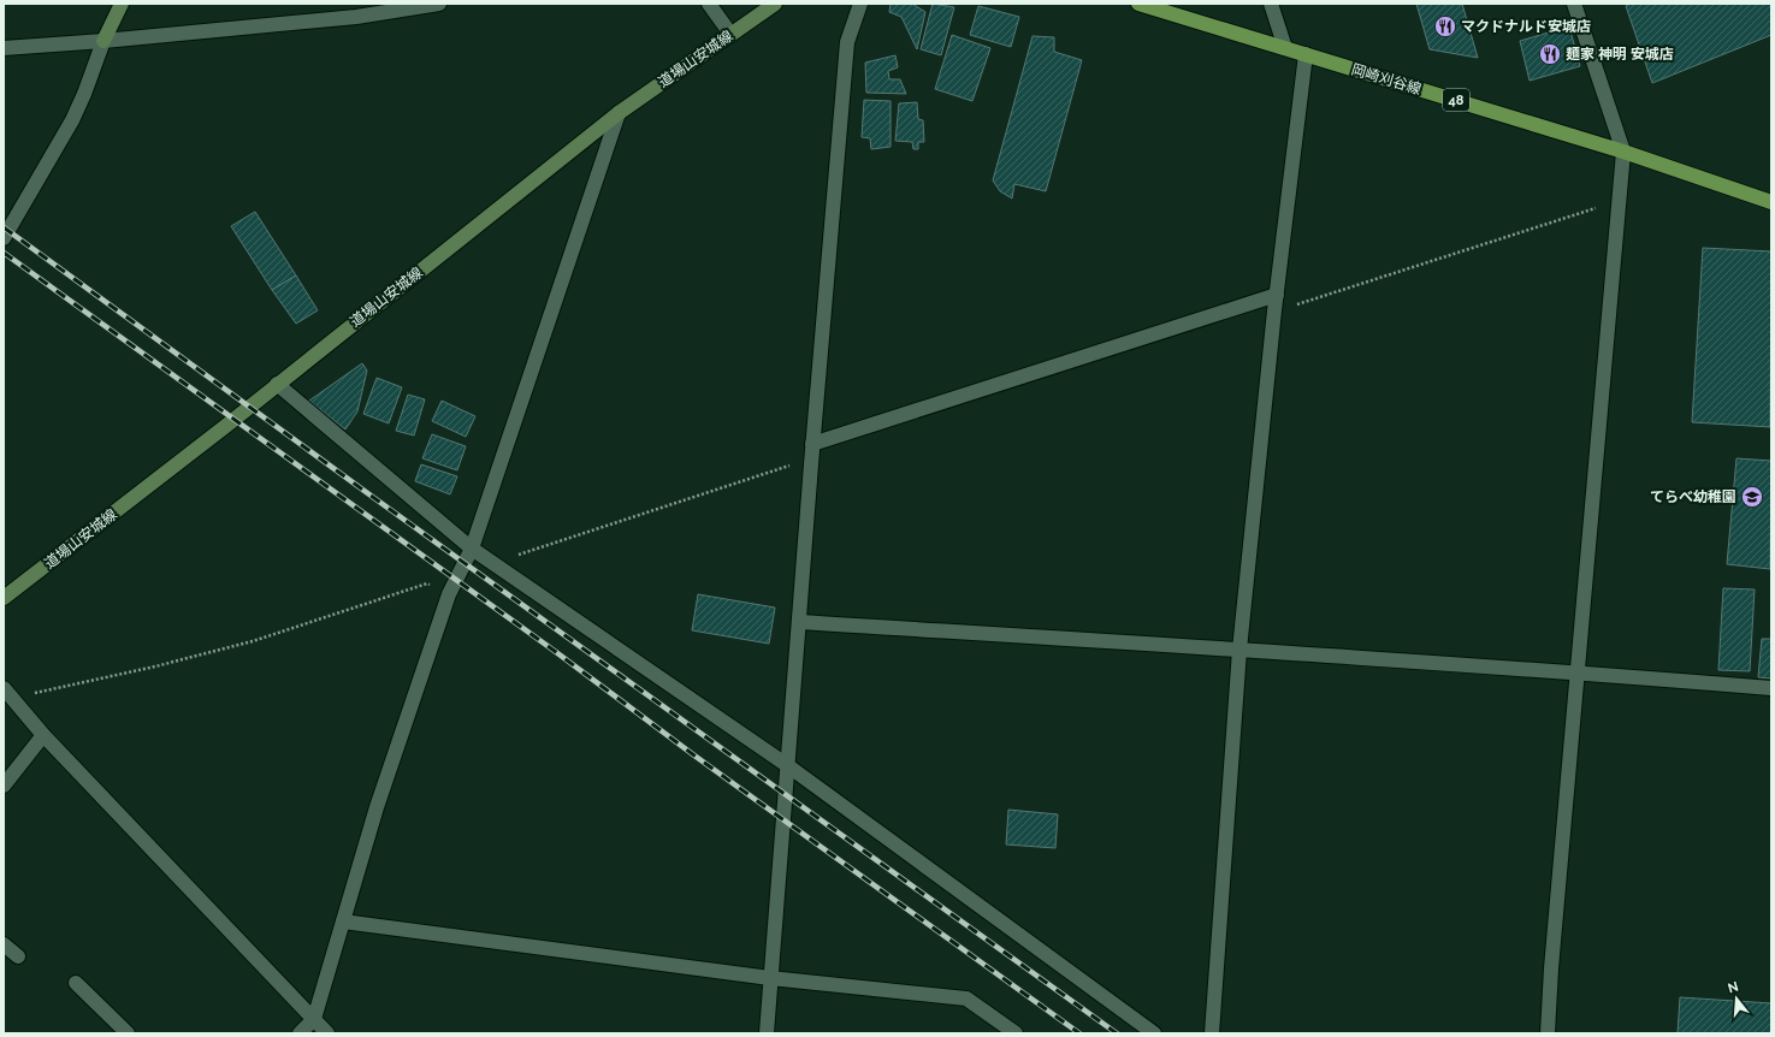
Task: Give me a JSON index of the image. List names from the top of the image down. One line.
{"streets":{"main road":["道場山安城線","岡崎刈谷線","48"]},"places":{"restaurant":["マクドナルド安城店","麺家 神明 安城店"],"school or university":["てらべ幼稚園"]},"north":"top"}
